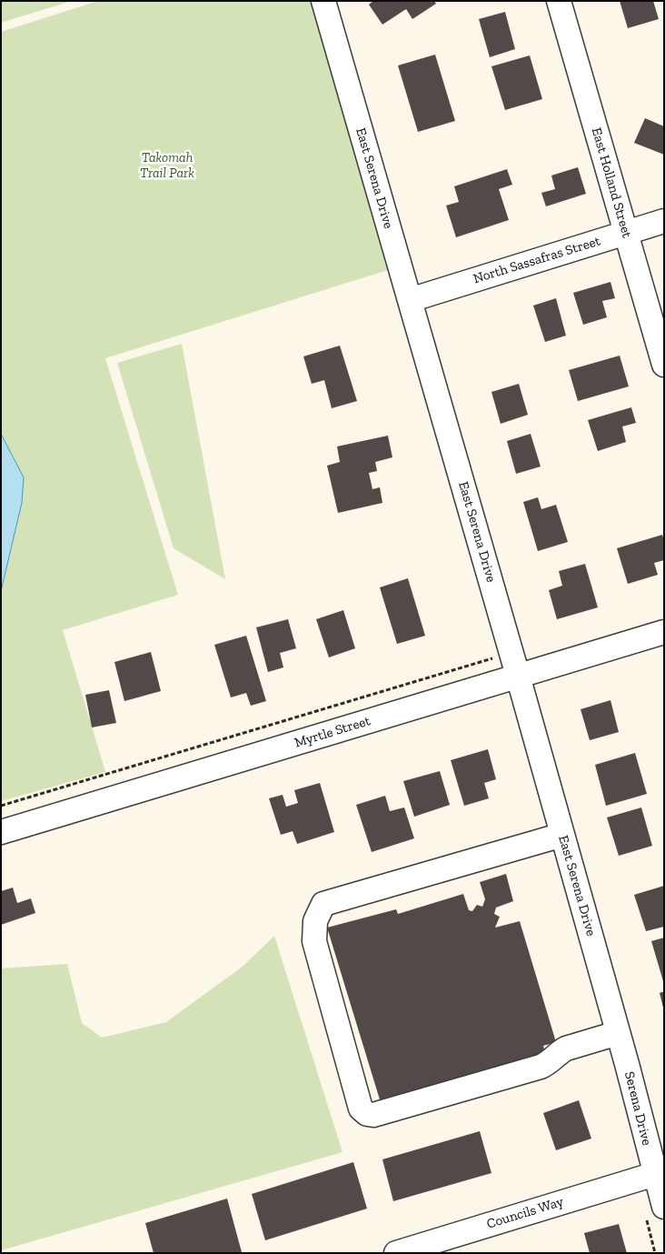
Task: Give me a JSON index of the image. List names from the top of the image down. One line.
{"streets":{"street":["East Serena Drive","East Holland Street","North Sassafras Street","Myrtle Street","Serena Drive","Councils Way"]},"crossings":[["East Serena Drive","North Sassafras Street"],["East Serena Drive","Myrtle Street"],["East Serena Drive","Serena Drive"],["East Holland Street","North Sassafras Street"],["Serena Drive","Councils Way"]],"parks":["Takomah Trail Park"]}
